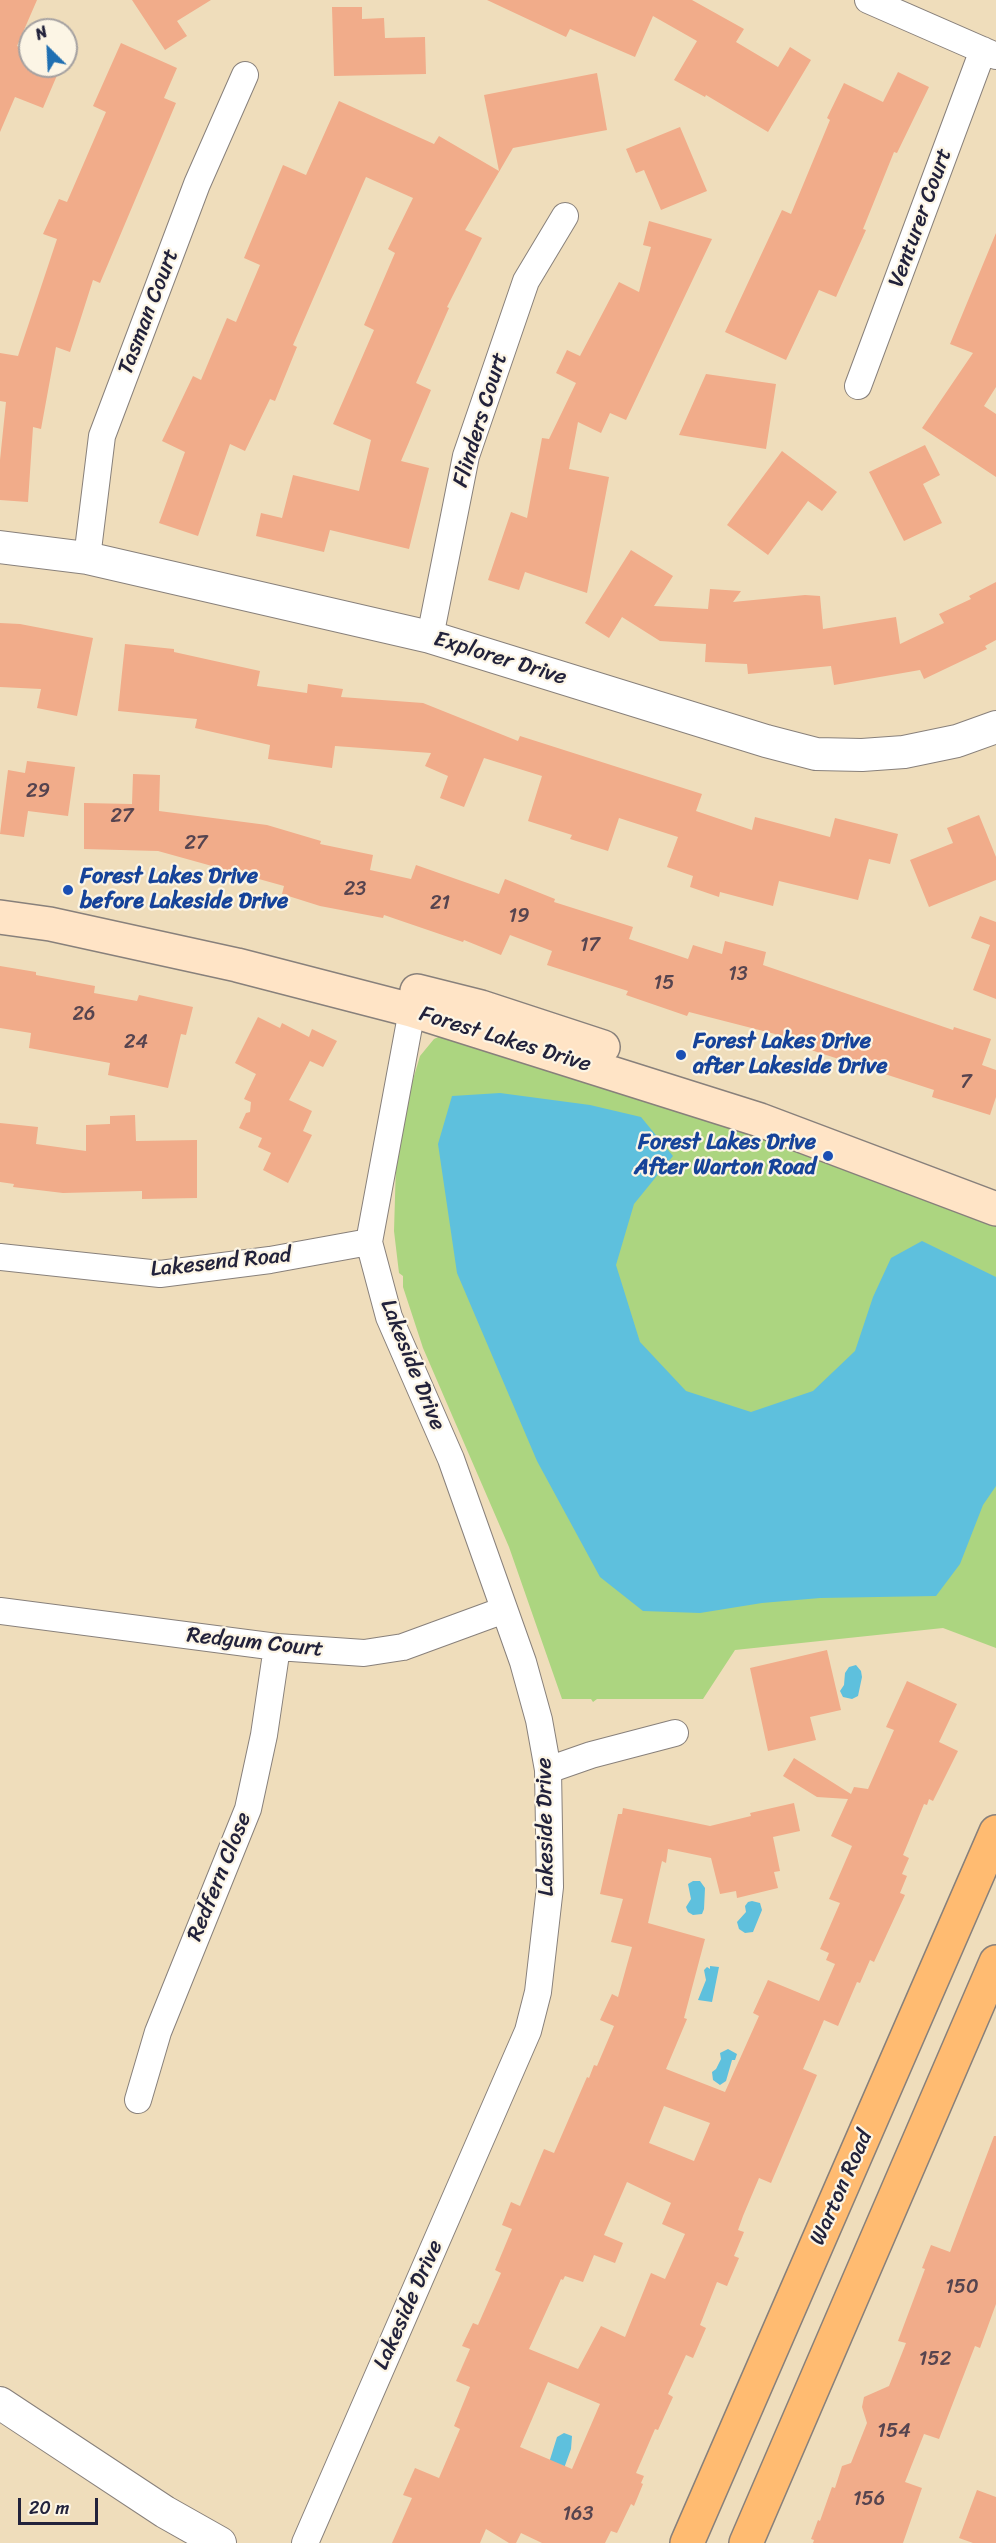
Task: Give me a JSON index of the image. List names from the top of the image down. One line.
{"streets":{"main road":["Forest Lakes Drive","Warton Road"],"street":["Venturer Court","Tasman Court","Flinders Court","Explorer Drive","Lakesend Road","Lakeside Drive","Redgum Court","Redfern Close"]},"crossings":[["Tasman Court","Explorer Drive"],["Flinders Court","Explorer Drive"],["Forest Lakes Drive","Lakeside Drive"],["Lakesend Road","Lakeside Drive"],["Lakeside Drive","Redgum Court"],["Redgum Court","Redfern Close"]],"places":["Forest Lakes Drive before Lakeside Drive","Forest Lakes Drive after Lakeside Drive","Forest Lakes Drive After Warton Road"],"house_numbers":["29","27","27","23","21","19","17","13","15","26","24","7","150","152","154","156","163"],"scale_bar":"20 m","north":"top left"}
